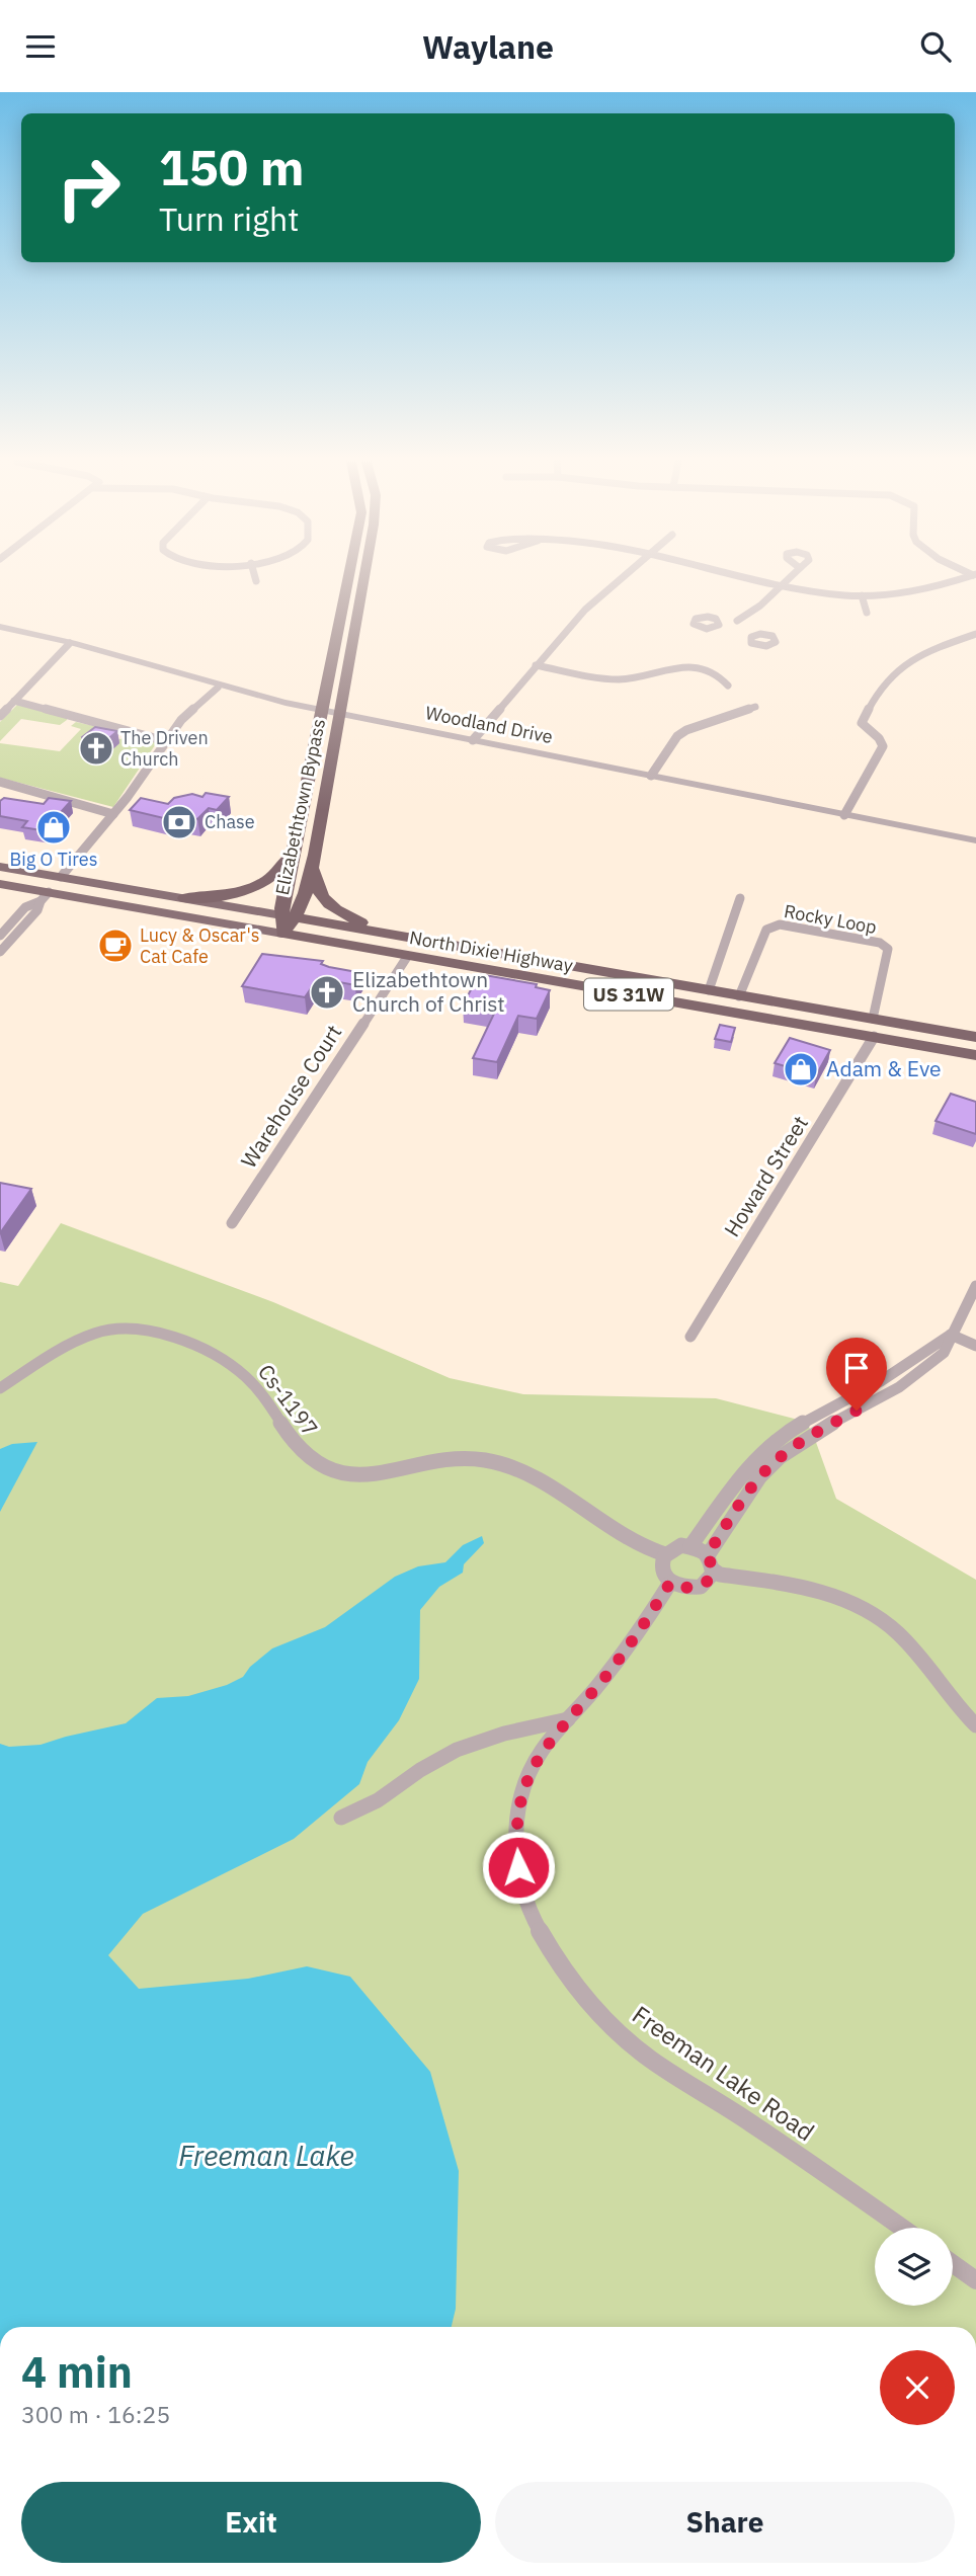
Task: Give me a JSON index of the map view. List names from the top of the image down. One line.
{"streets":{"highway":["Elizabethtown Bypass","North Dixie Highway","US 31W"],"street":["Woodland Drive","Rocky Loop","Warehouse Court","Howard Street","Cs-1197","Freeman Lake Road"]},"crossings":[["Elizabethtown Bypass","North Dixie Highway"],["Elizabethtown Bypass","US 31W"],["Rocky Loop","North Dixie Highway"],["North Dixie Highway","US 31W"],["North Dixie Highway","Warehouse Court"],["North Dixie Highway","Howard Street"],["Cs-1197","Freeman Lake Road"]],"water":["Freeman Lake"],"places":{"church":["The Driven Church","Elizabethtown Church of Christ"],"bank":["Chase"],"shop":["Big O Tires","Adam & Eve"],"cafe":["Lucy & Oscar's Cat Cafe"]},"page":{"header":"Waylane","turn":["150 m","Turn right"],"heading":["4 min","300 m · 16:25"],"buttons":["Exit","Share"]}}
